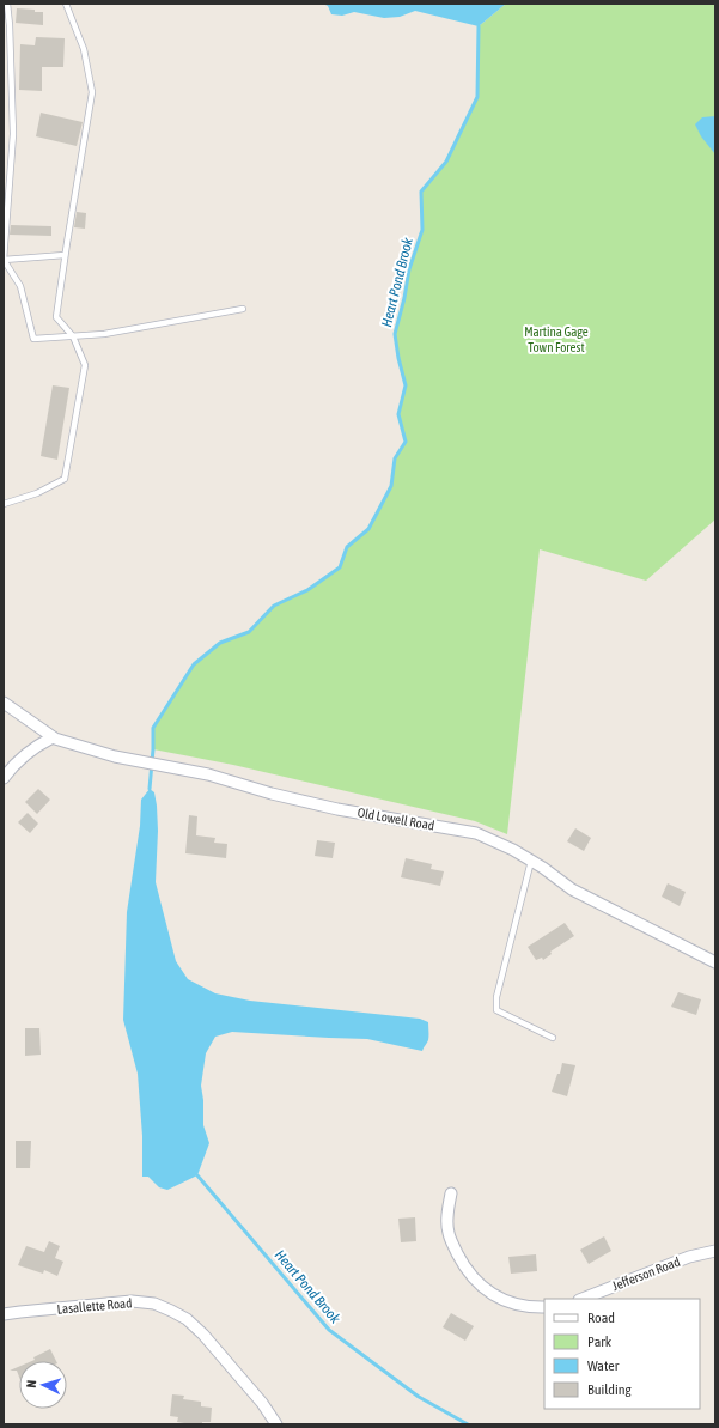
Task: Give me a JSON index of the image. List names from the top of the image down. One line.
{"streets":{"street":["Old Lowell Road","Jefferson Road","Lasallette Road"]},"water":["Heart Pond Brook"],"parks":["Martina Gage Town Forest"],"legend":["Road","Park","Water","Building"],"north":"left"}
